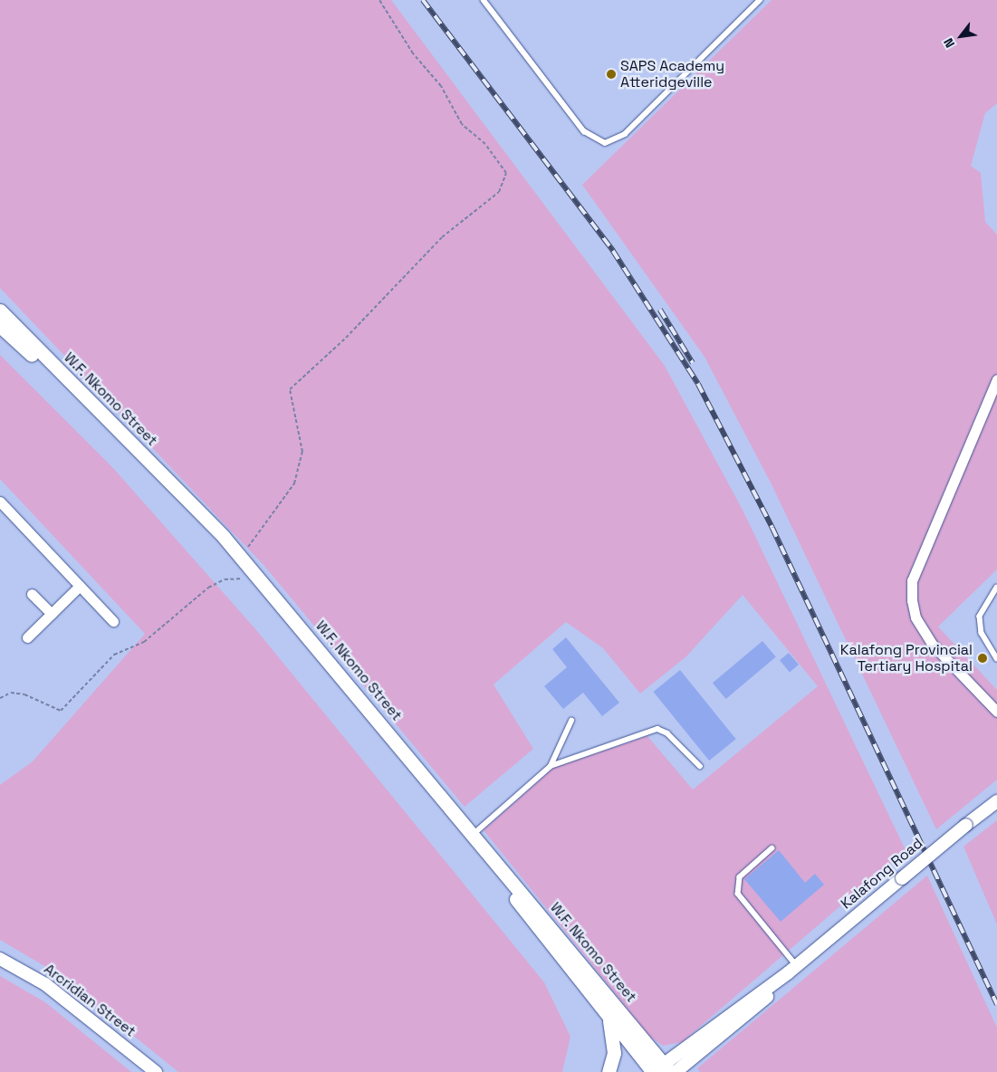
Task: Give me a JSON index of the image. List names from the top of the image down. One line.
{"streets":{"main road":["W.F. Nkomo Street"],"street":["Kalafong Road","Arcridian Street"]},"crossings":[["W.F. Nkomo Street","Kalafong Road"]],"places":["SAPS Academy Atteridgeville","Kalafong Provincial Tertiary Hospital"],"north":"bottom left"}
